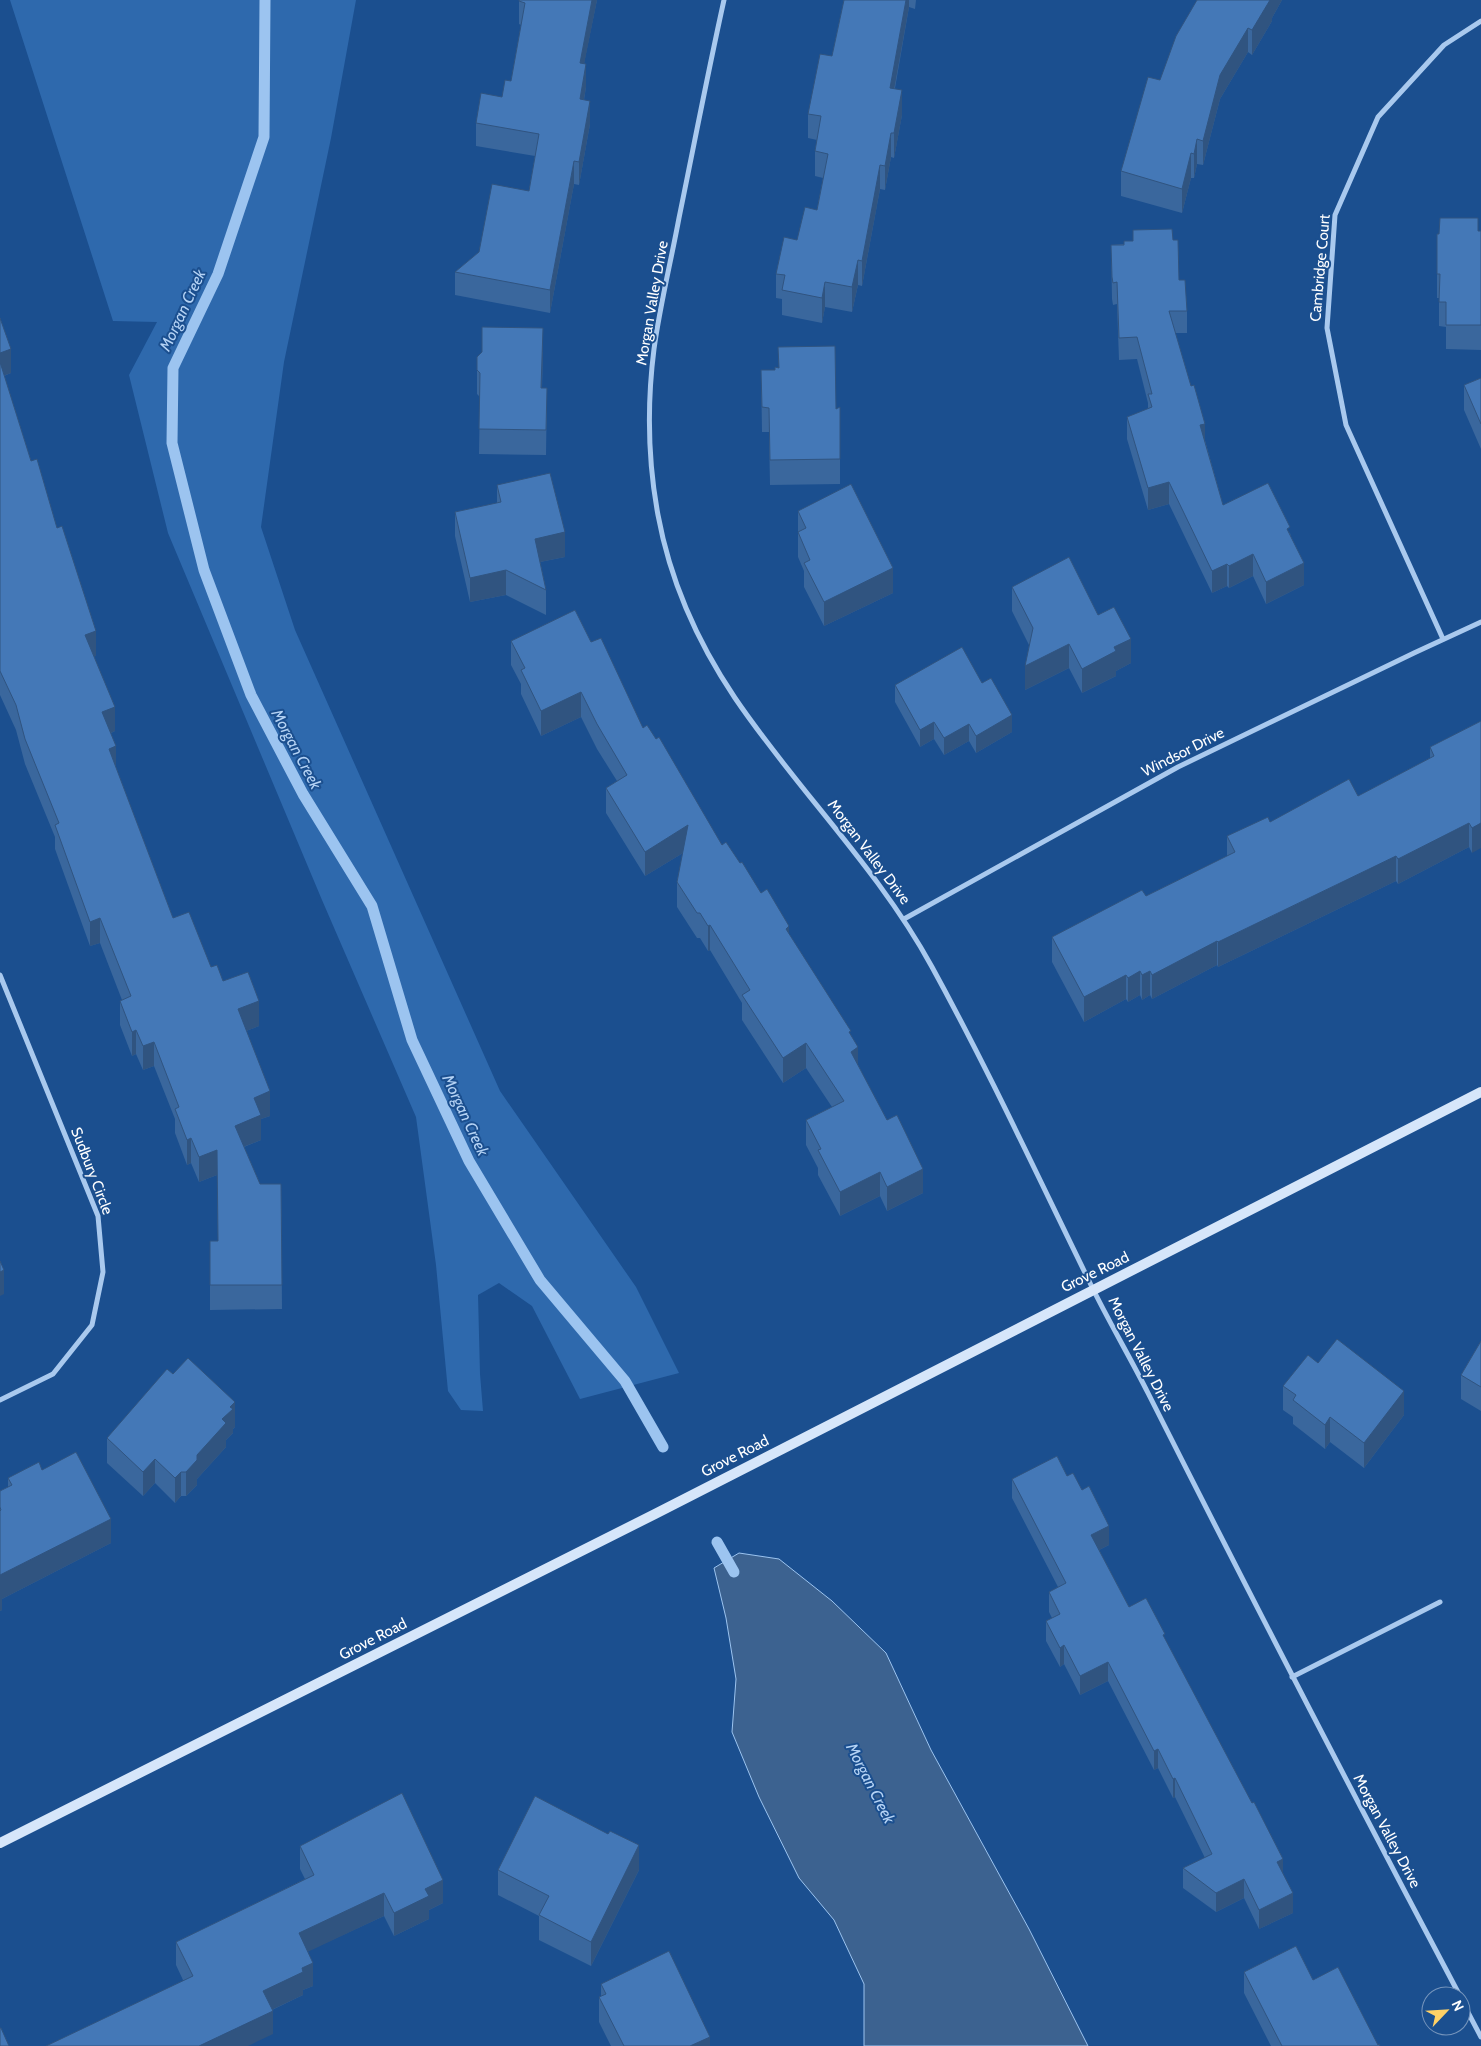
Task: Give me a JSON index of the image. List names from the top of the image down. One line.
{"streets":{"street":["Cambridge Court","Morgan Valley Drive","Windsor Drive","Sudbury Circle","Grove Road"]},"crossings":[["Cambridge Court","Windsor Drive"],["Morgan Valley Drive","Windsor Drive"],["Morgan Valley Drive","Grove Road"]],"water":["Morgan Creek"],"north":"top right"}
